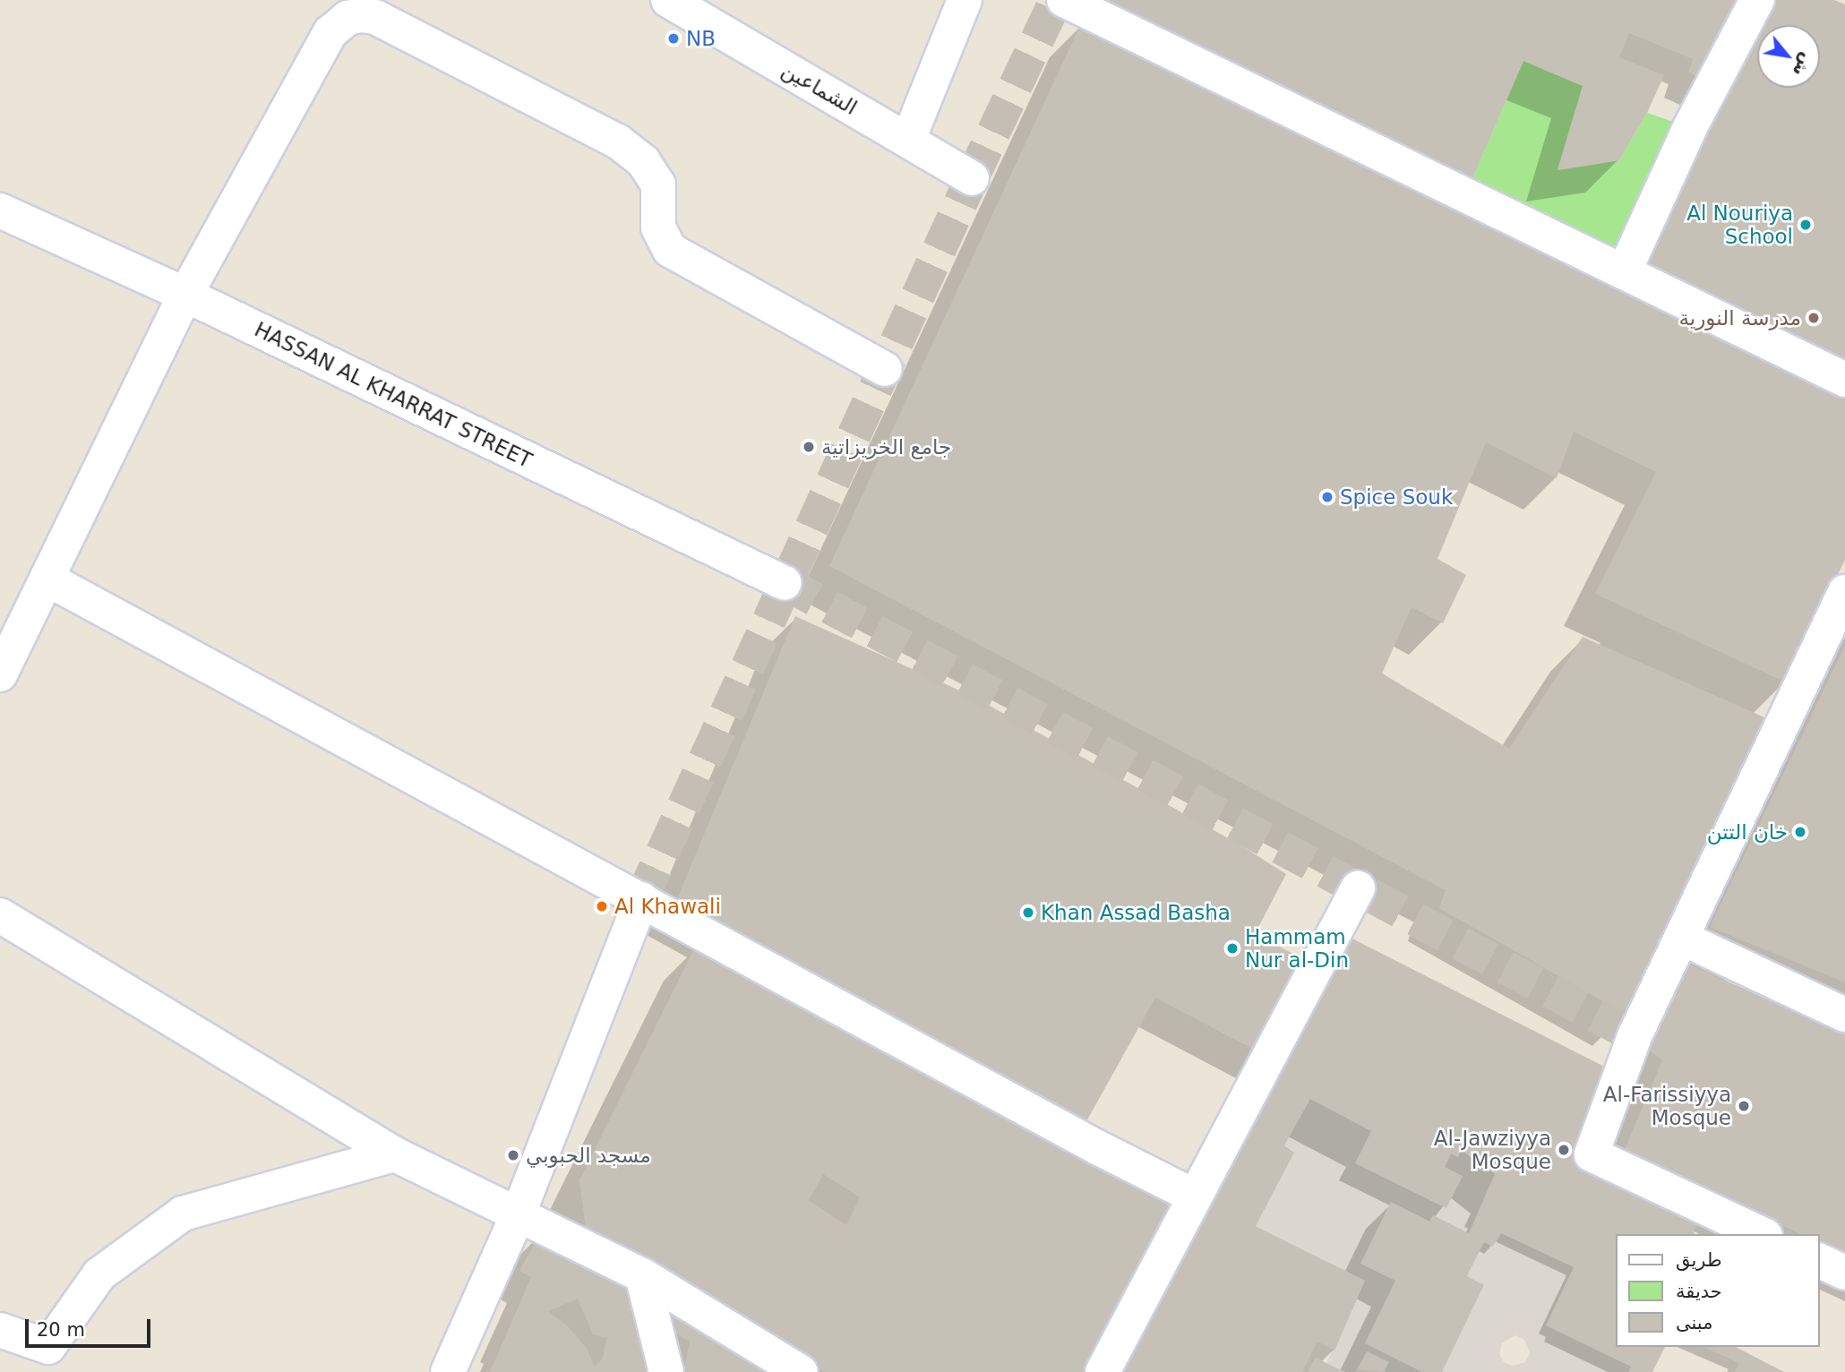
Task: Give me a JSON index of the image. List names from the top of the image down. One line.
{"streets":{"street":["الشماعين","HASSAN AL KHARRAT STREET"]},"places":["NB","Al Nouriya School","مدرسة النورية","جامع الخريزاتية","Spice Souk","خان التتن","Al Khawali","Khan Assad Basha","Hammam Nur al-Din","Al-Farissiyya Mosque","Al-Jawziyya Mosque","مسجد الحبوبي"],"legend":["طريق","حديقة","مبنى"],"scale_bar":"20 m","north":"bottom right"}
